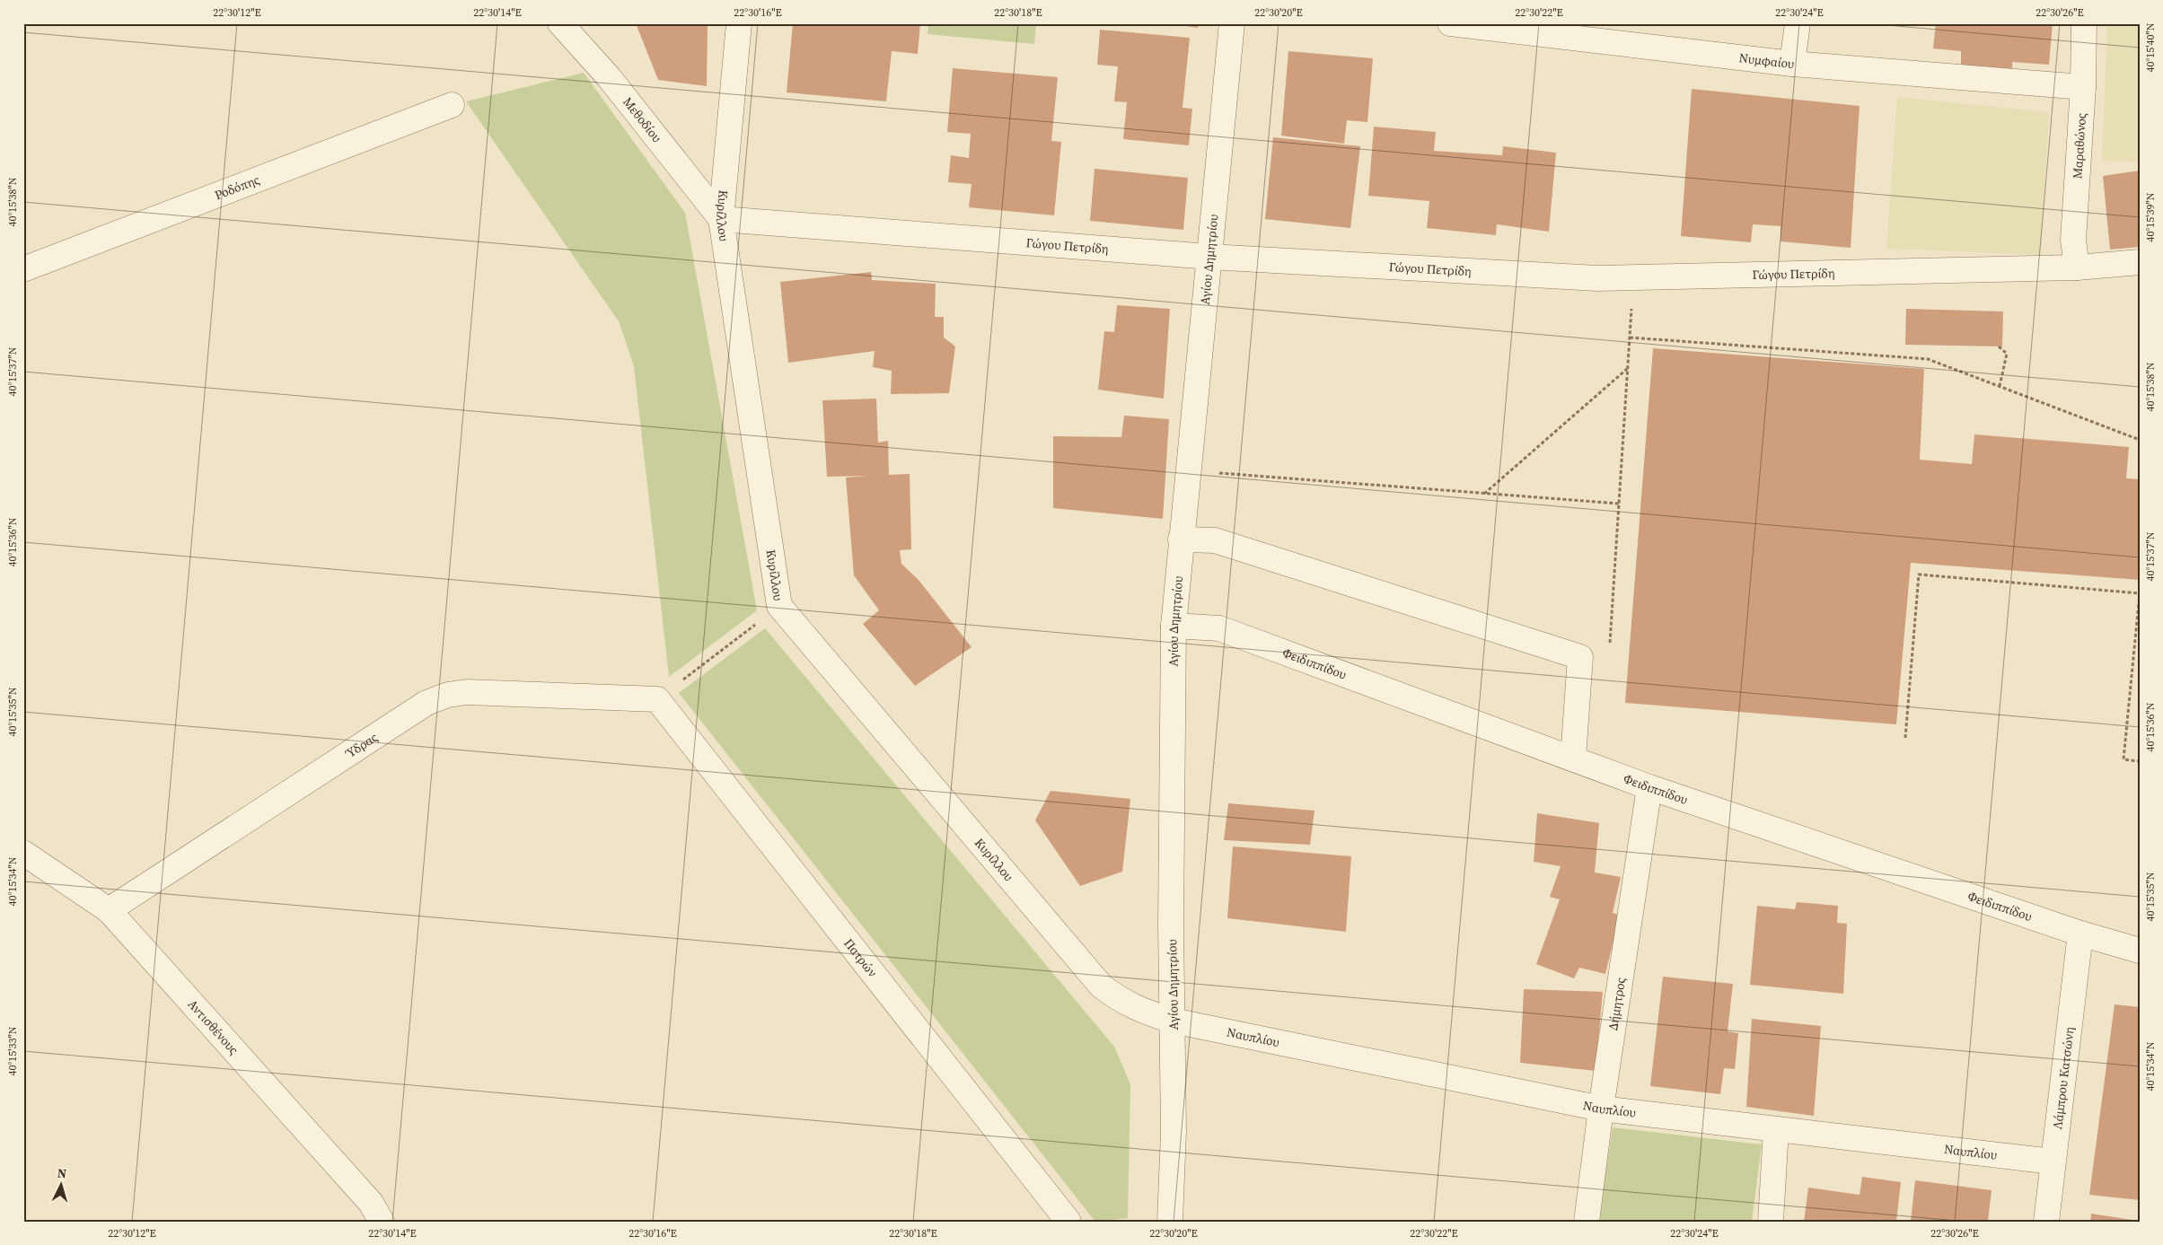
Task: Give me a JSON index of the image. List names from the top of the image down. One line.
{"streets":{"street":["Νυμφαίου","Μεθοδίου","Μαραθώνος","Ροδόπης","Κυρίλλου","Γώγου Πετρίδη","Αγίου Δημητρίου","Φειδιππίδου","Ύδρας","Πατρών","Δήμητρος","Αντισθένους","Ναυπλίου","Λάμπρου Κατσώνη"]},"crossings":[["Νυμφαίου","Μαραθώνος"],["Μεθοδίου","Κυρίλλου"],["Μεθοδίου","Γώγου Πετρίδη"],["Μαραθώνος","Γώγου Πετρίδη"],["Κυρίλλου","Γώγου Πετρίδη"],["Κυρίλλου","Αγίου Δημητρίου"],["Κυρίλλου","Ναυπλίου"],["Γώγου Πετρίδη","Αγίου Δημητρίου"],["Αγίου Δημητρίου","Φειδιππίδου"],["Αγίου Δημητρίου","Ναυπλίου"],["Φειδιππίδου","Δήμητρος"],["Φειδιππίδου","Λάμπρου Κατσώνη"],["Ύδρας","Πατρών"],["Ύδρας","Αντισθένους"],["Δήμητρος","Ναυπλίου"],["Ναυπλίου","Λάμπρου Κατσώνη"]],"north":"top","coordinates":["22°30'12\"E","22°30'14\"E","22°30'16\"E","22°30'18\"E","22°30'20\"E","22°30'22\"E","22°30'24\"E","22°30'26\"E","40°15'40\"N","40°15'38\"N","40°15'39\"N","40°15'37\"N","40°15'36\"N","40°15'35\"N","40°15'34\"N","40°15'33\"N"]}
